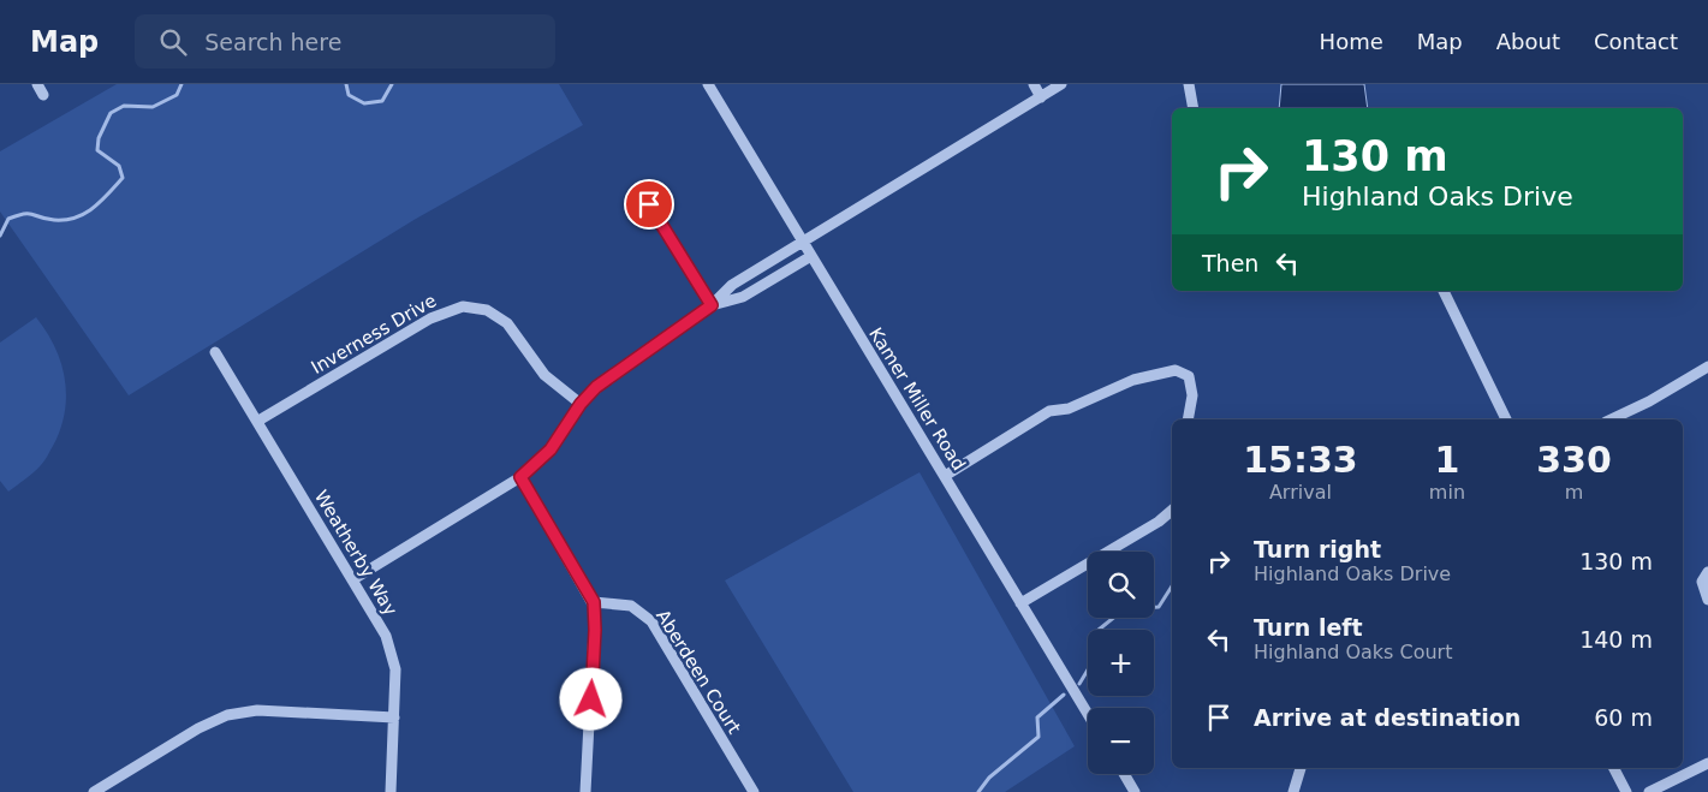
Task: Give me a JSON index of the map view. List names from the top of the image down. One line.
{"streets":{"street":["Inverness Drive","Kamer Miller Road","Weatherby Way","Aberdeen Court"]},"crossings":[["Inverness Drive","Weatherby Way"]],"page":{"header":"Map","search":"Search here","nav":["Home","Map","About","Contact"],"turn":["130 m","Highland Oaks Drive"],"then":"Then","eta":["15:33","Arrival","1","min","330","m"],"list":[{"name":"Turn right","note":"Highland Oaks Drive","value":"130 m"},{"name":"Turn left","note":"Highland Oaks Court","value":"140 m"},{"name":"Arrive at destination","value":"60 m"}],"map_buttons":["+","−"]}}
